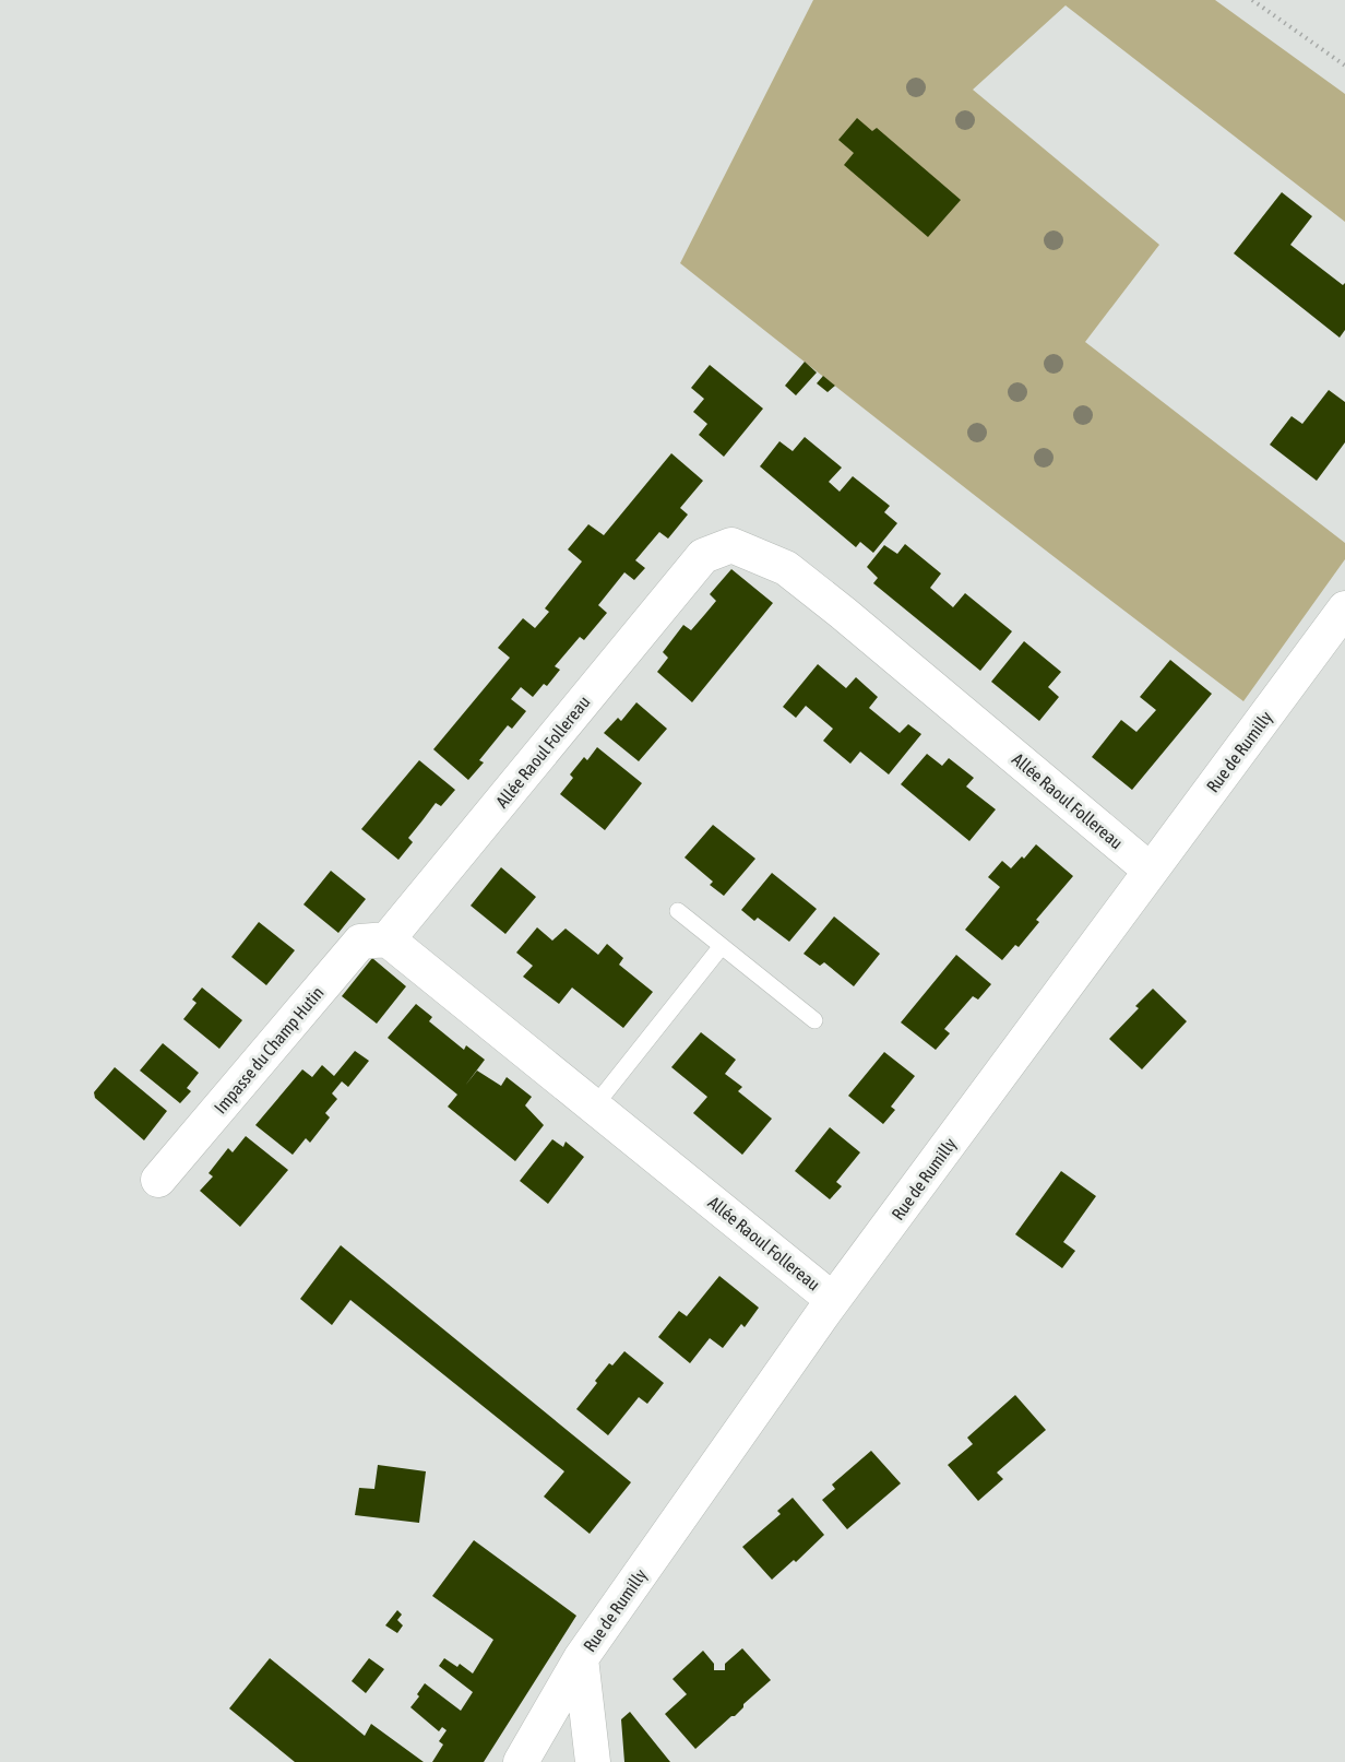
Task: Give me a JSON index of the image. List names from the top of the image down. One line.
{"streets":{"street":["Allée Raoul Follereau","Rue de Rumilly","Impasse du Champ Hutin"]},"crossings":[["Allée Raoul Follereau","Rue de Rumilly"],["Allée Raoul Follereau","Impasse du Champ Hutin"]]}
